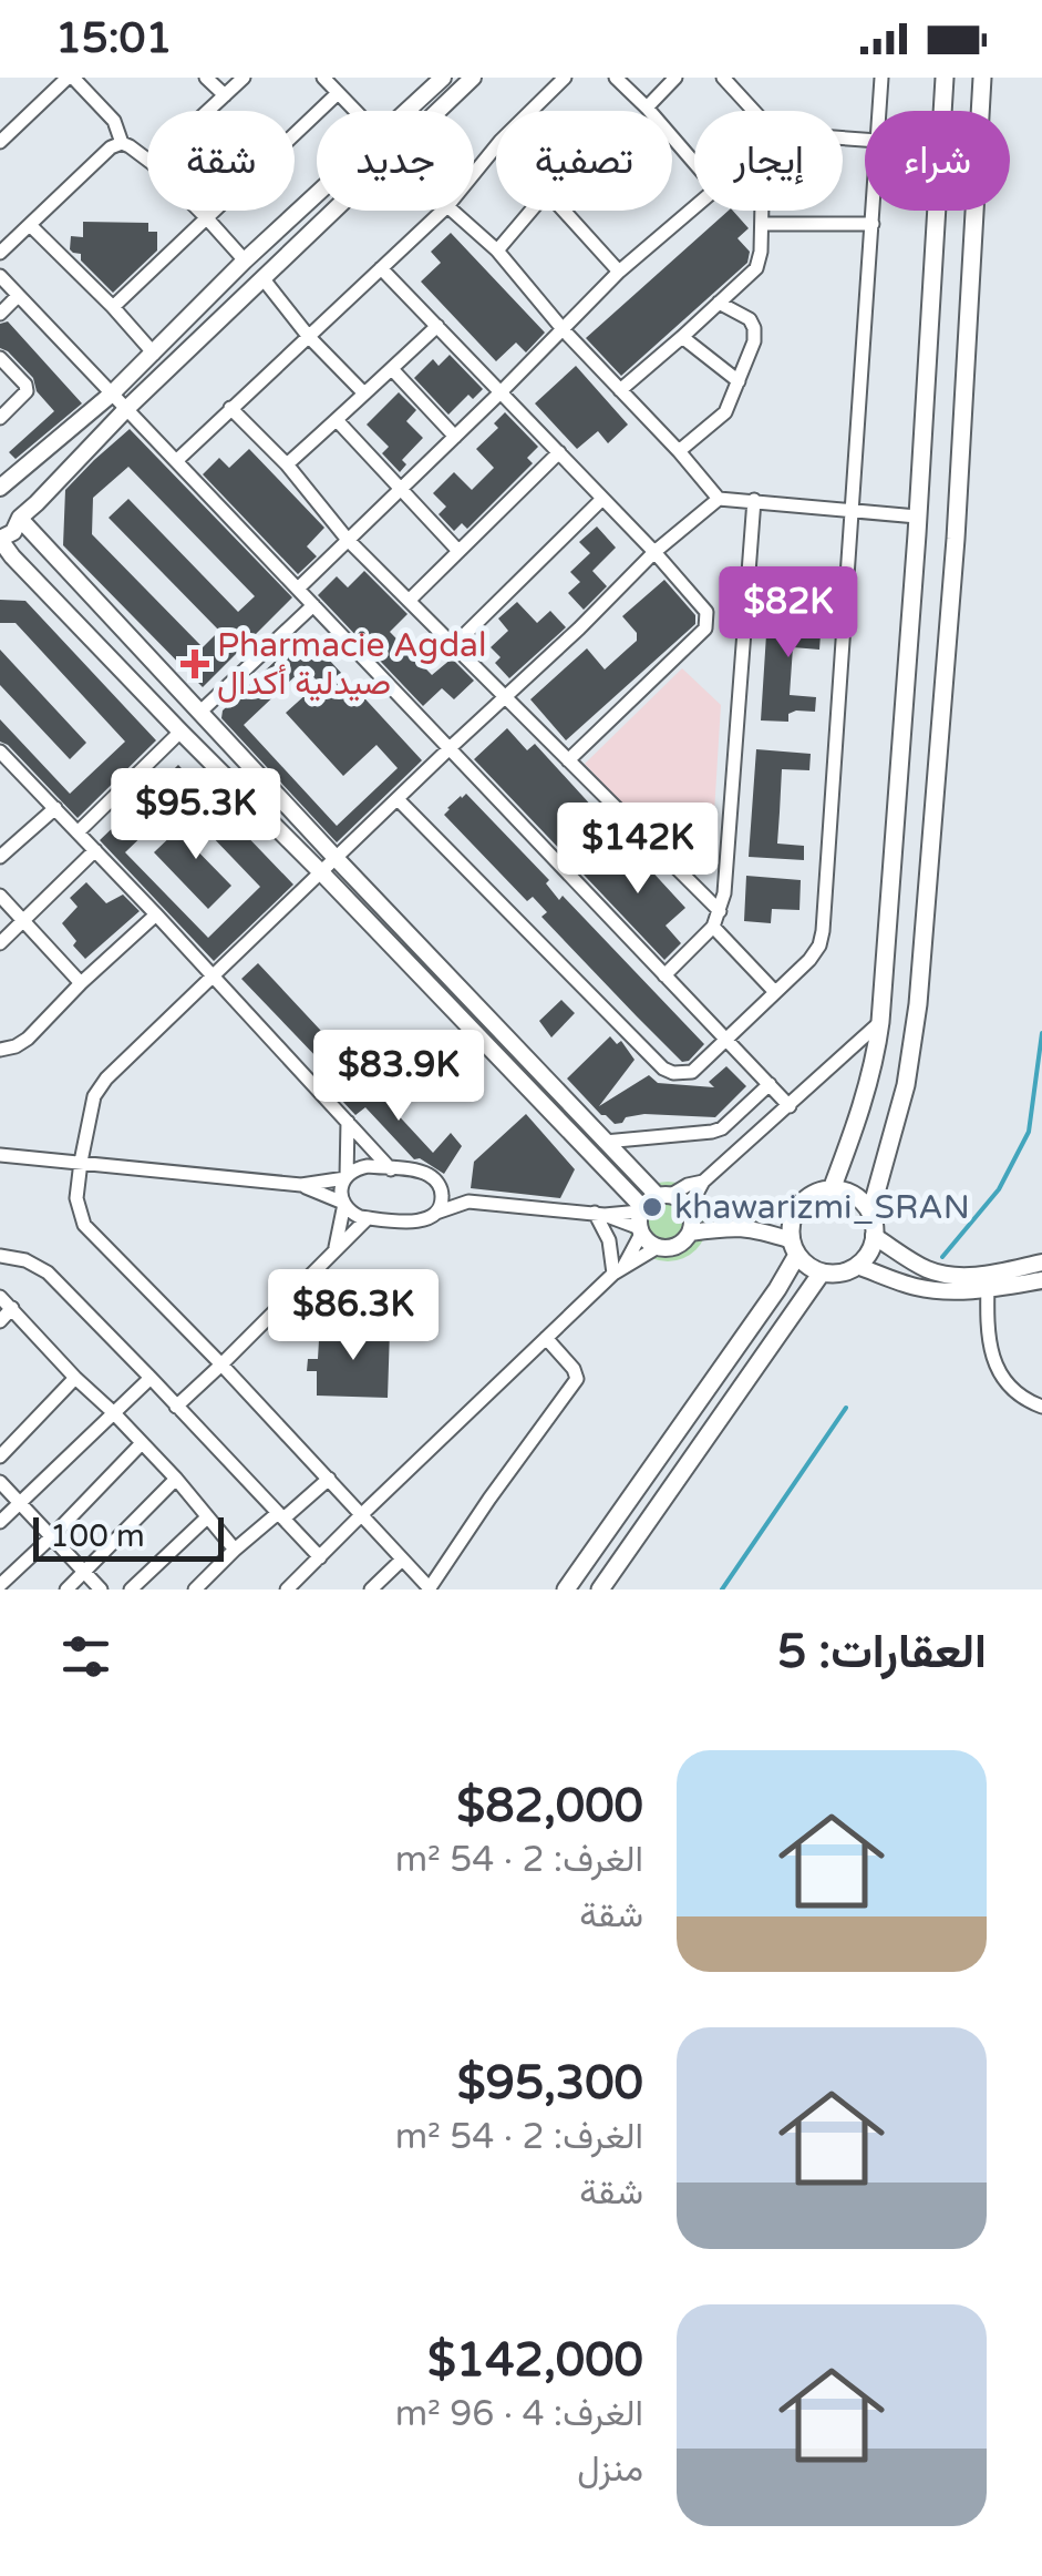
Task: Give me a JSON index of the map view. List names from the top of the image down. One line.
{"places":{"health":["Pharmacie Agdal صيدلية أكدال"],"other":["khawarizmi_SRAN"]},"scale_bar":"100 m","page":{"status":"15:01","chip":["شراء","إيجار","تصفية","جديد","شقة"],"price":["$82K","$95.3K","$142K","$83.9K","$86.3K"],"scale":"100 m","heading":"العقارات: 5","list":[{"name":"$82,000","note":"الغرف: 2 · 54 m² · شقة"},{"name":"$95,300","note":"الغرف: 2 · 54 m² · شقة"},{"name":"$142,000","note":"الغرف: 4 · 96 m² · منزل"}]}}
